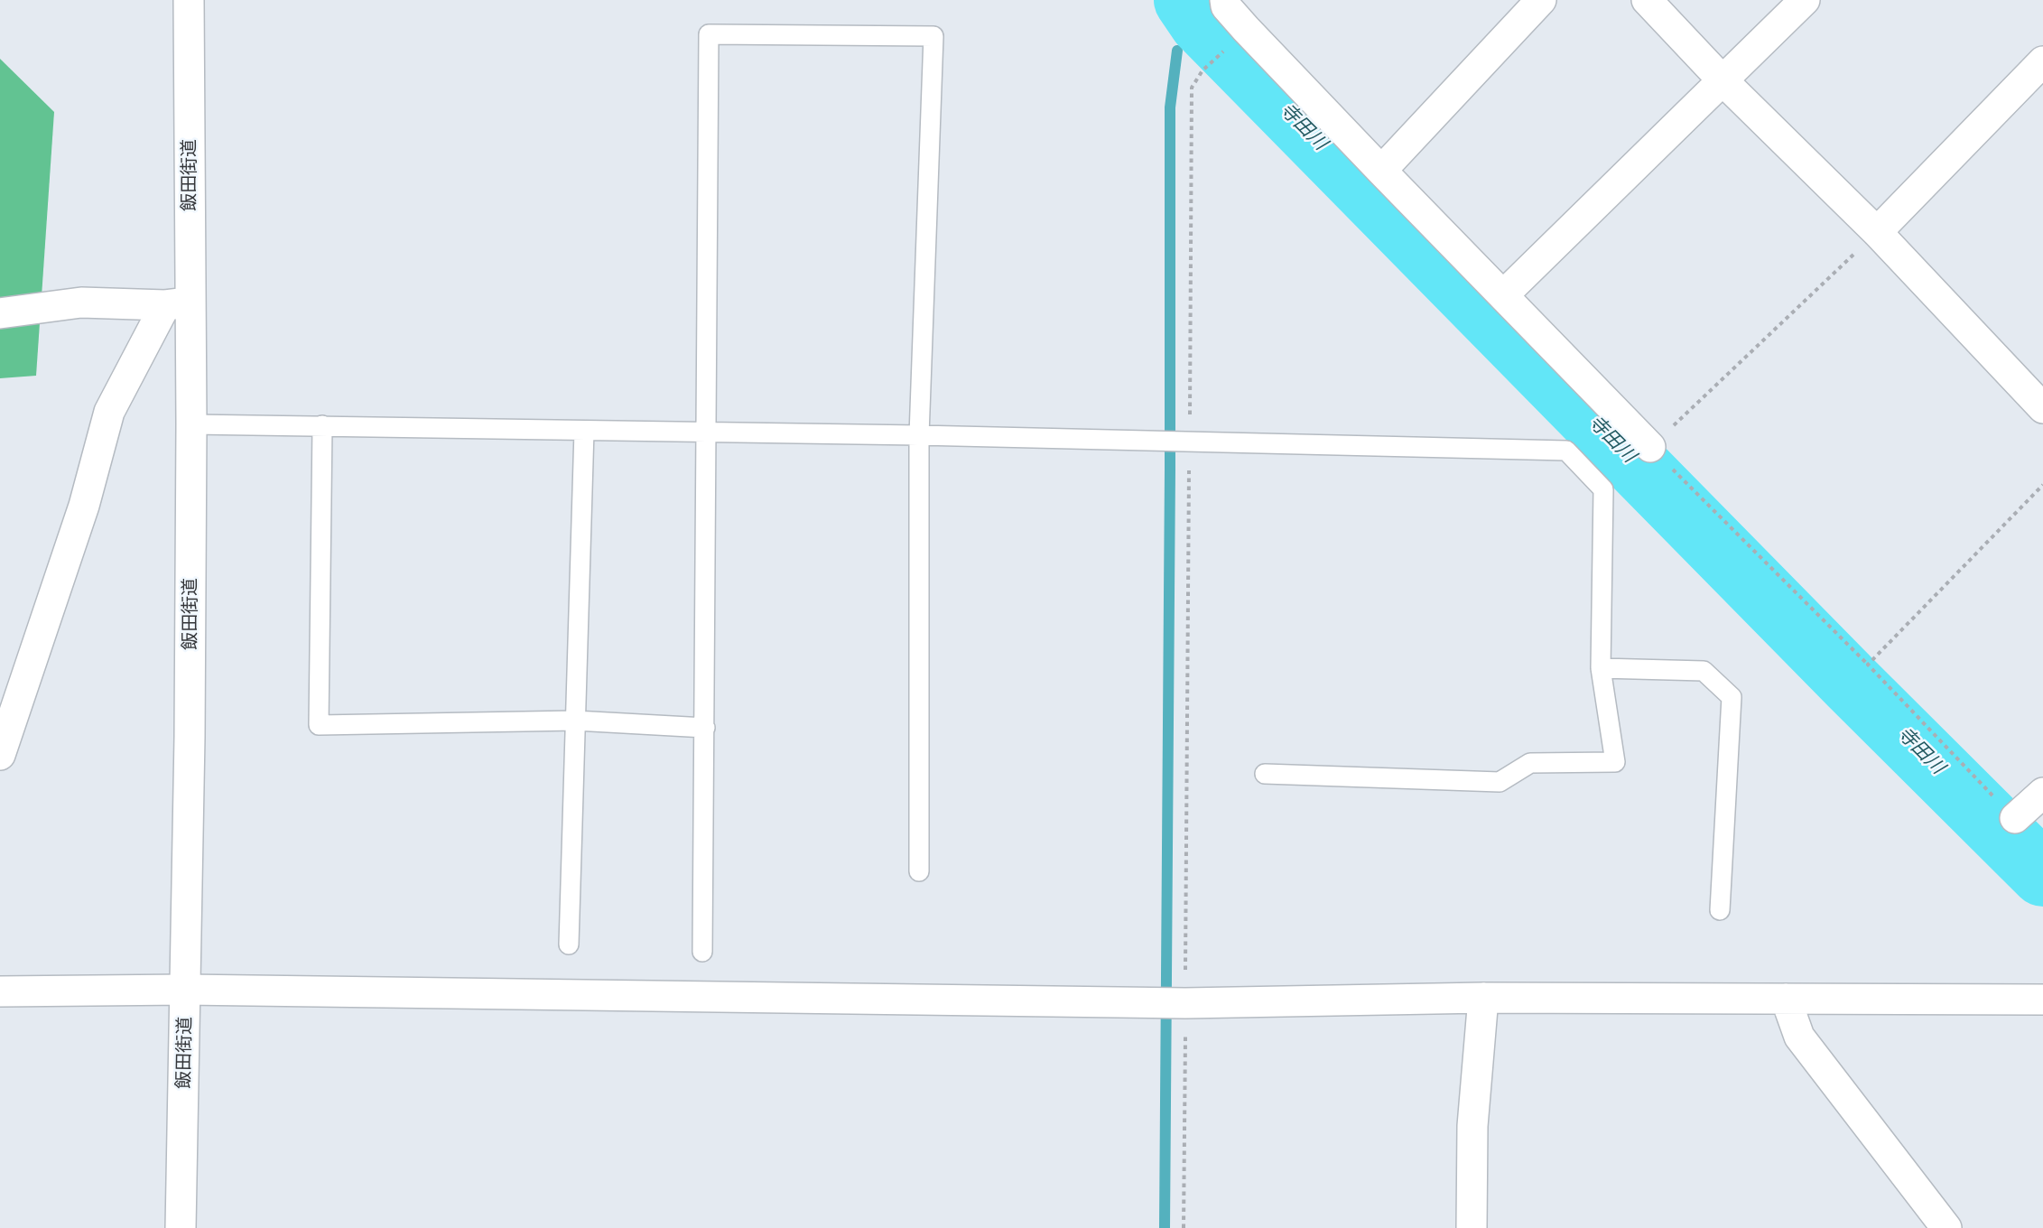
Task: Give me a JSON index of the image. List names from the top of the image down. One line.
{"streets":{"street":["飯田街道"]},"water":["寺田川"]}
